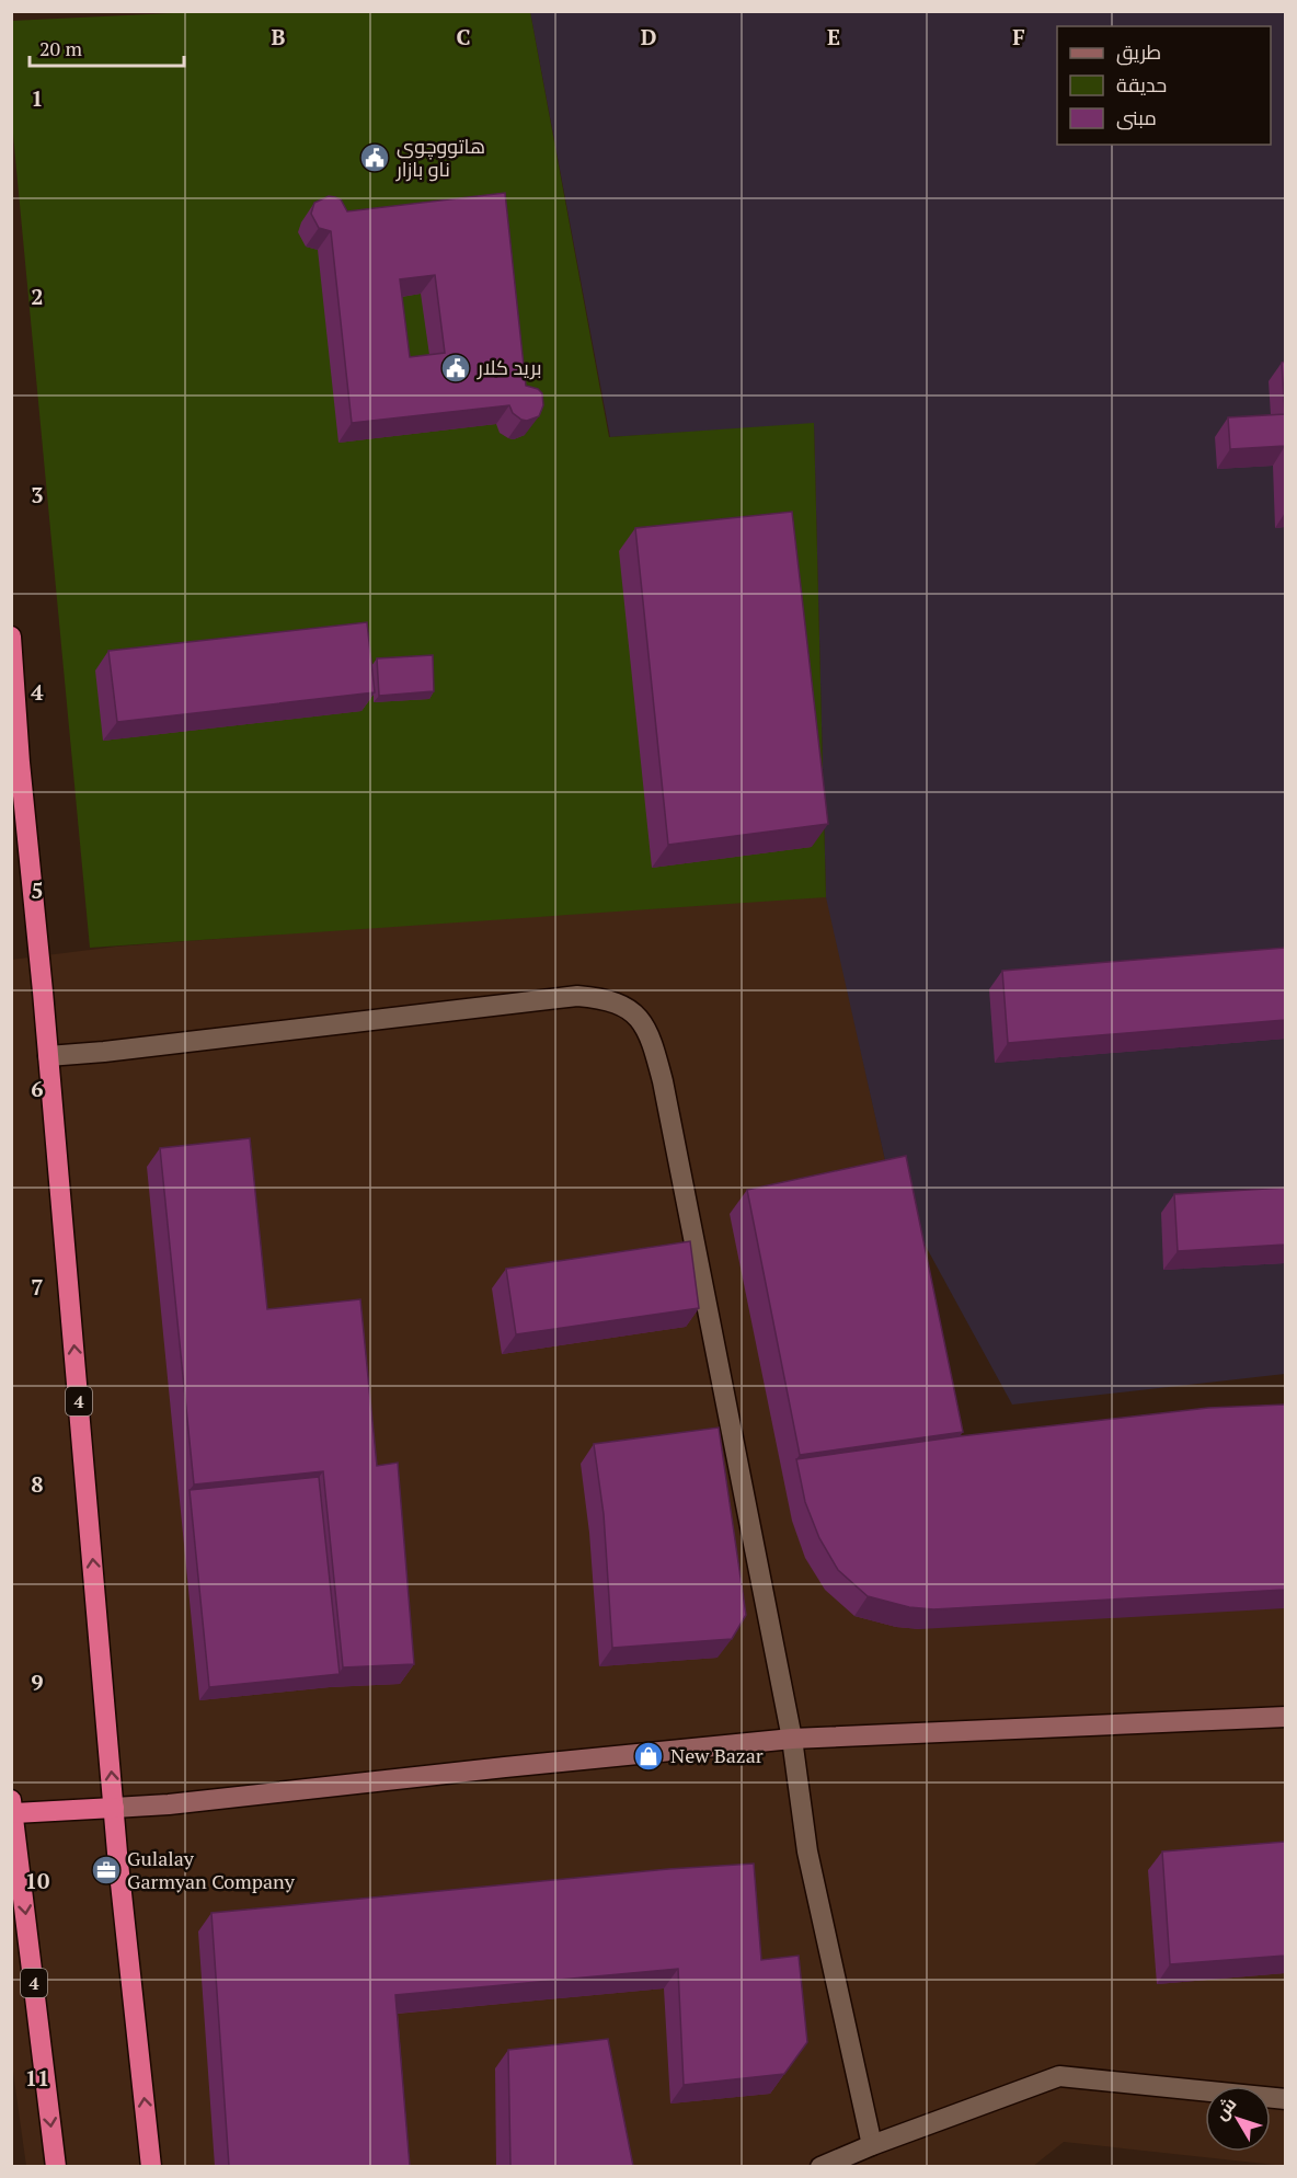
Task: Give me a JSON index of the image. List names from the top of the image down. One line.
{"streets":{"highway":["4"]},"places":{"public building":["هاتووچوي ناو بازار","بريد كلار"],"shop":["New Bazar"],"office":["Gulalay Garmyan Company"]},"legend":["طريق","حديقة","مبنى"],"scale_bar":"20 m","north":"top left","grid":{"columns":["B","C","D","E","F"],"rows":["1","2","3","4","5","6","7","8","9","10","11"]}}
